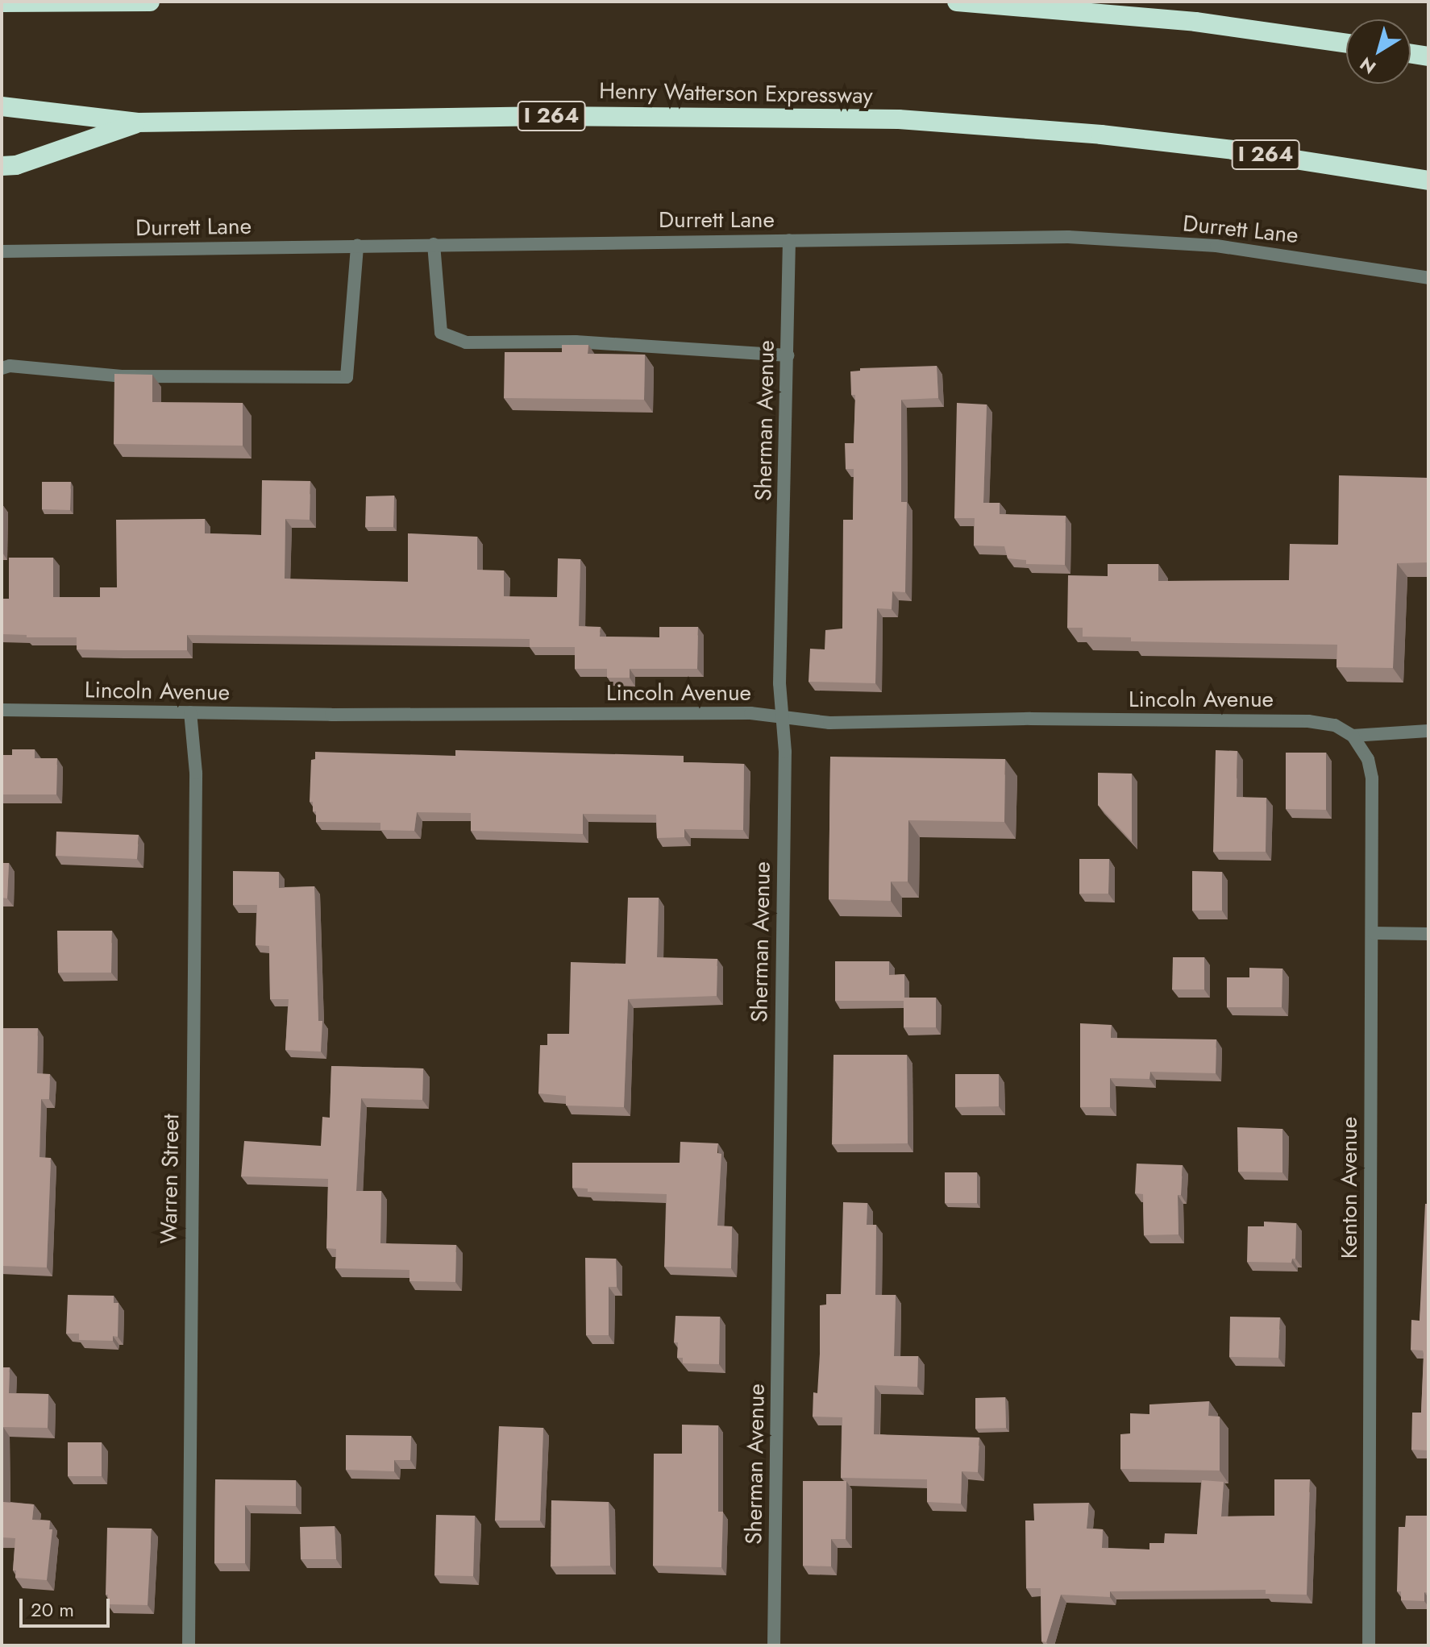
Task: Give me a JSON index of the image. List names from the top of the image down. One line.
{"streets":{"highway":["Henry Watterson Expressway","I 264"],"street":["Durrett Lane","Sherman Avenue","Lincoln Avenue","Warren Street","Kenton Avenue"]},"crossings":[["Durrett Lane","Sherman Avenue"],["Sherman Avenue","Lincoln Avenue"],["Lincoln Avenue","Warren Street"],["Lincoln Avenue","Kenton Avenue"]],"scale_bar":"20 m","north":"bottom left"}
